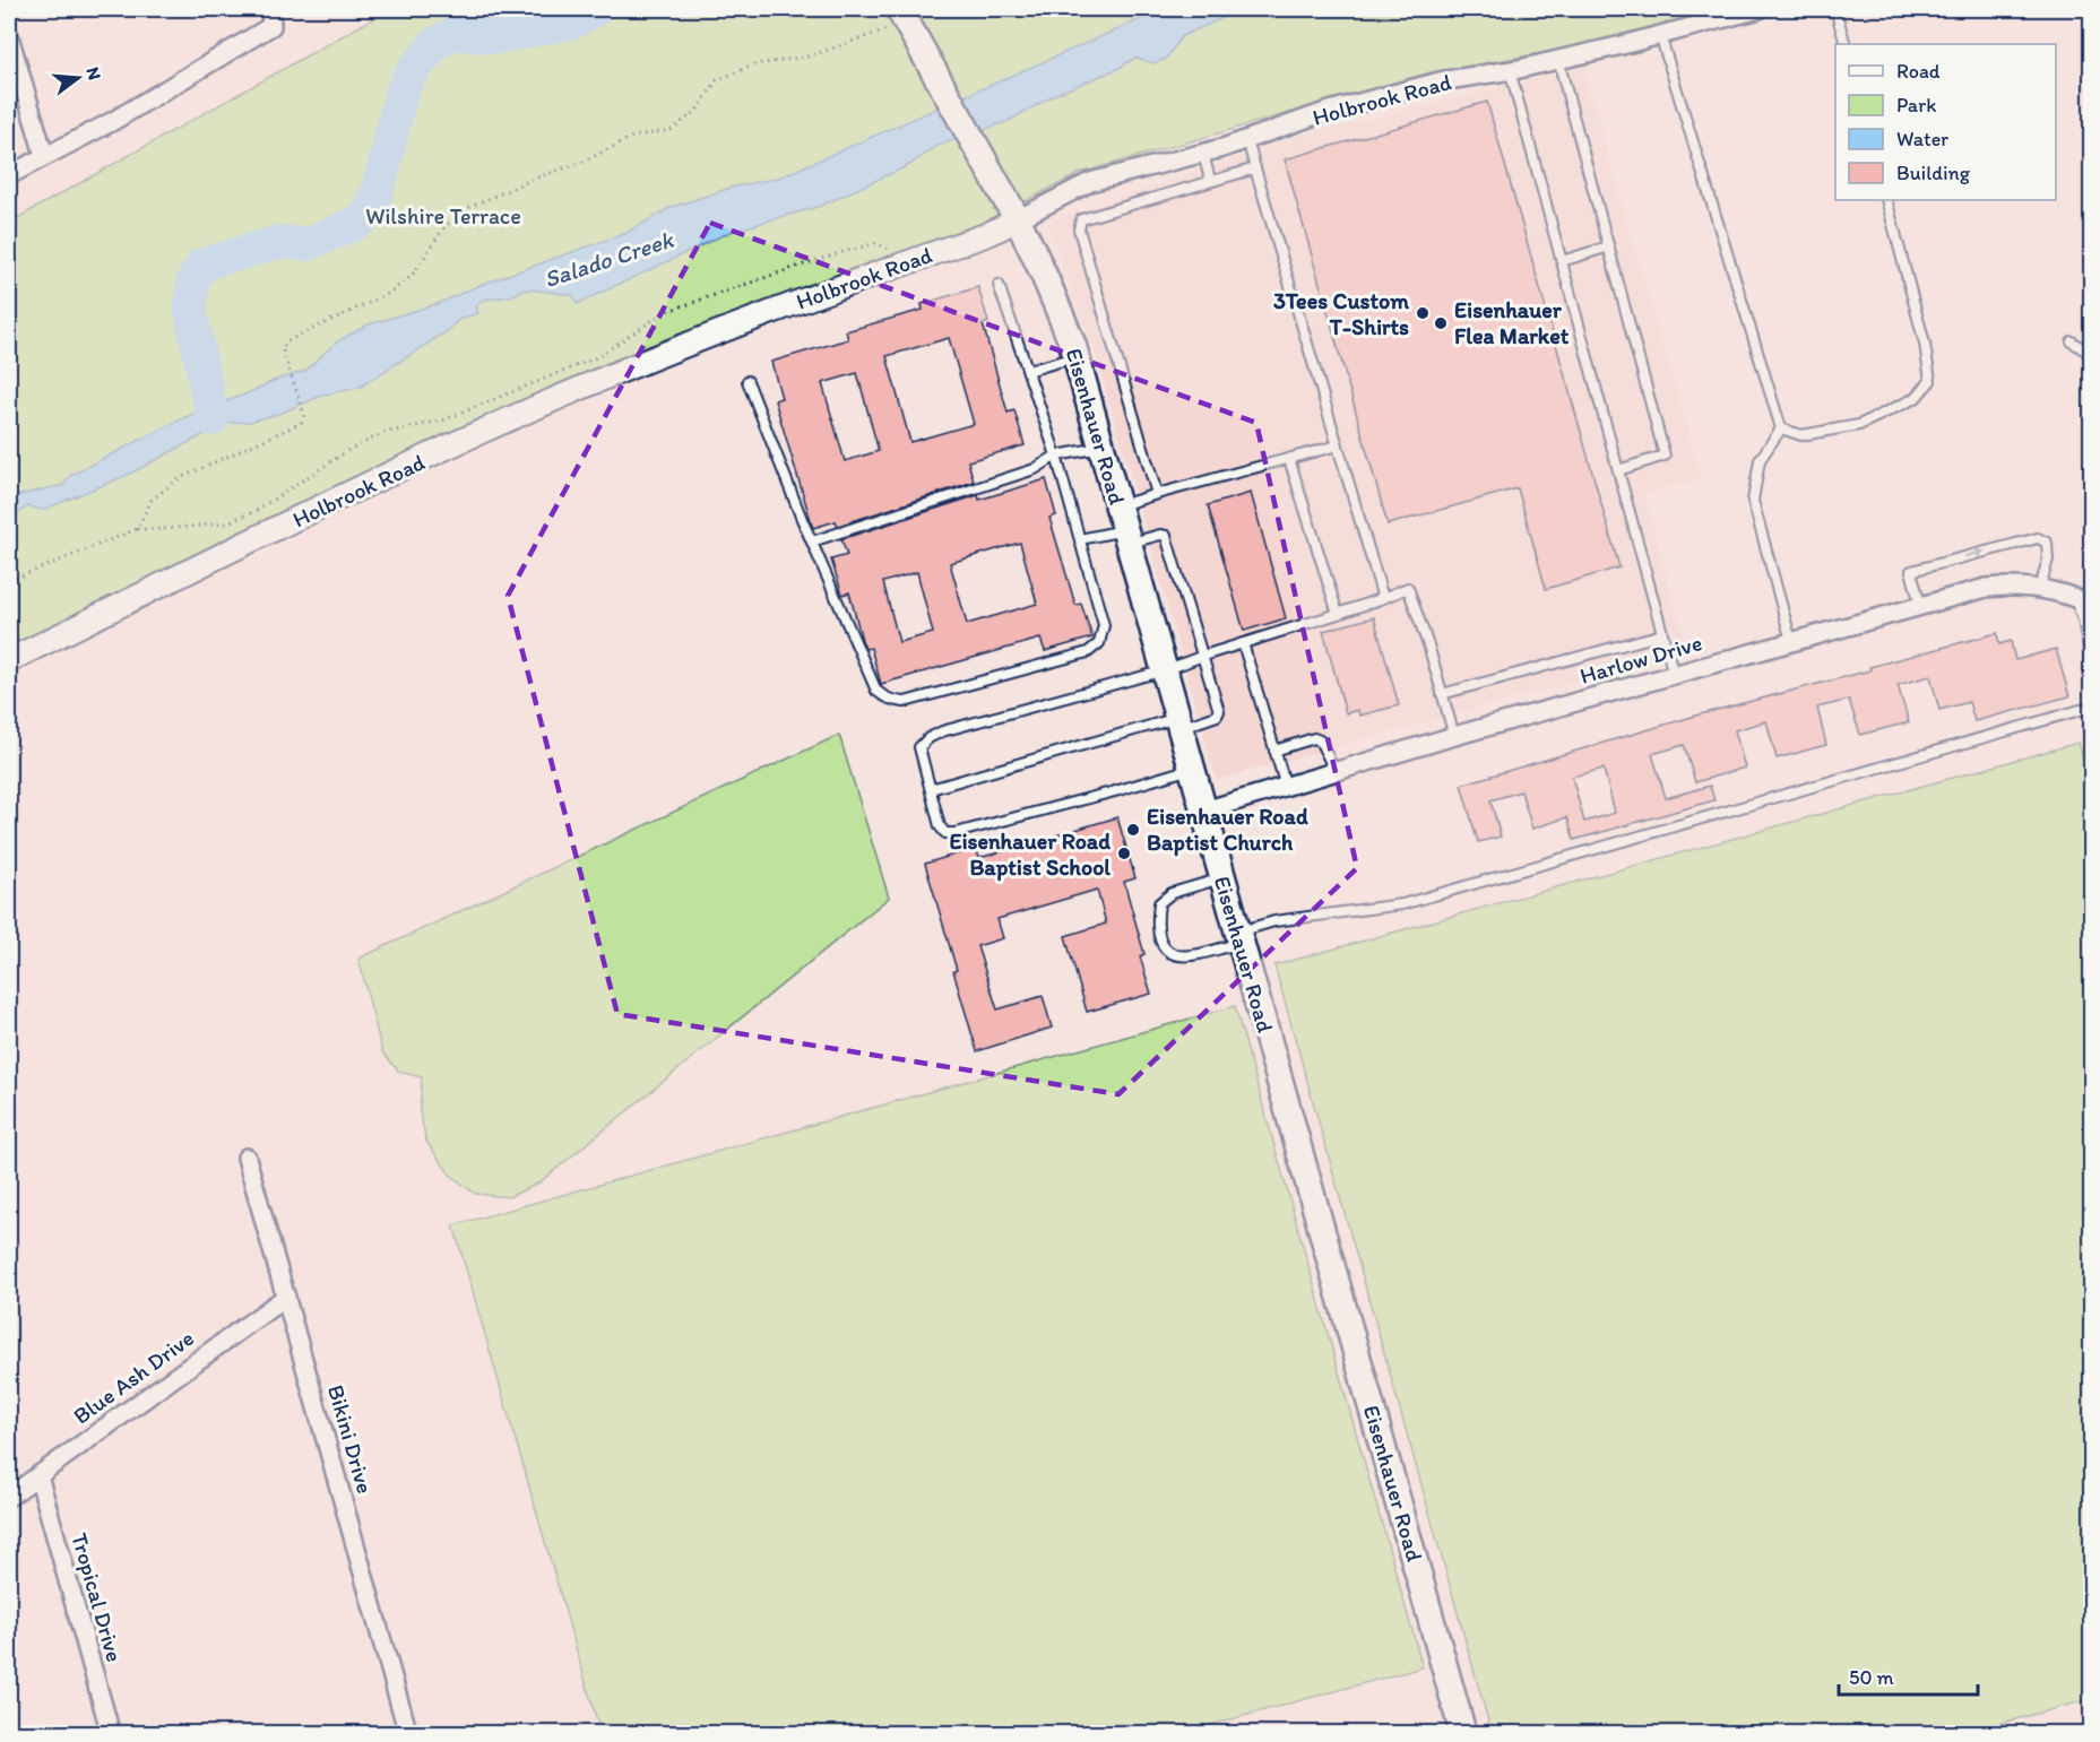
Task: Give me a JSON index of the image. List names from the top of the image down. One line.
{"streets":{"main road":["Eisenhauer Road"],"street":["Holbrook Road","Harlow Drive","Blue Ash Drive","Bikini Drive","Tropical Drive"]},"crossings":[["Holbrook Road","Eisenhauer Road"],["Eisenhauer Road","Harlow Drive"],["Blue Ash Drive","Bikini Drive"],["Blue Ash Drive","Tropical Drive"]],"water":["Salado Creek"],"parks":["Wilshire Terrace"],"places":["3Tees Custom T-Shirts","Eisenhauer Flea Market","Eisenhauer Road Baptist Church","Eisenhauer Road Baptist School"],"legend":["Road","Park","Water","Building"],"scale_bar":"50 m","north":"right"}
